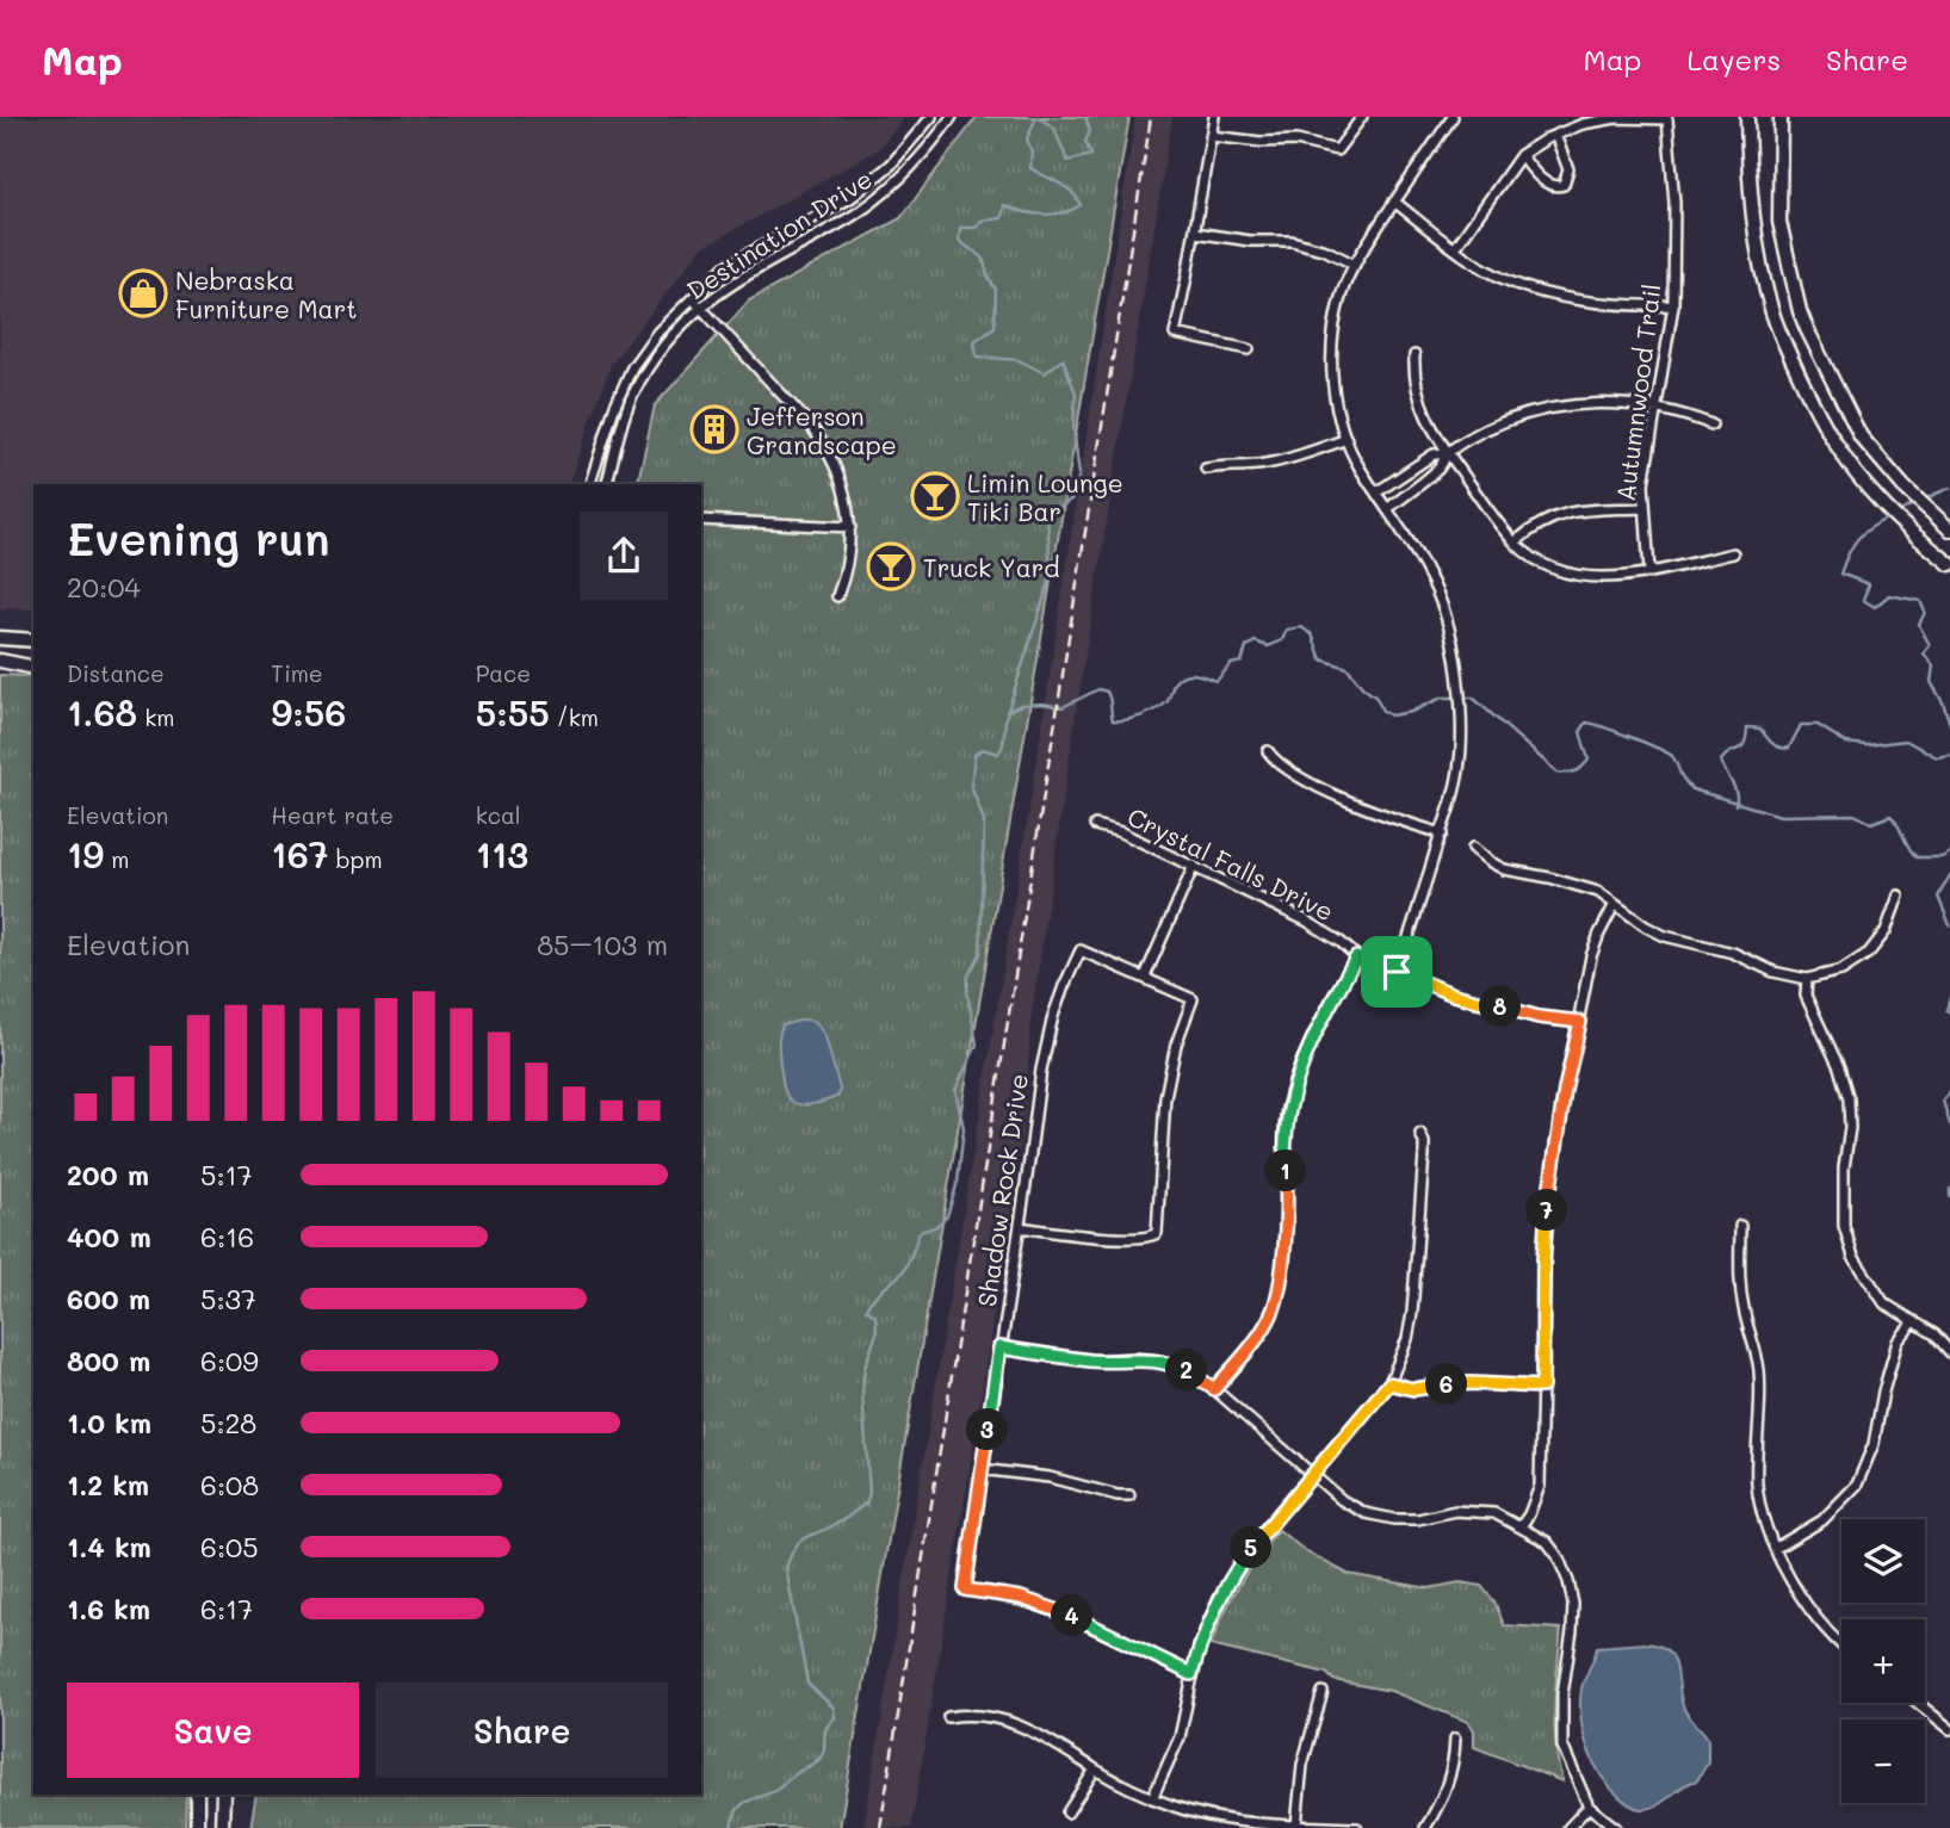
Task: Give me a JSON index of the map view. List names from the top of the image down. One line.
{"streets":{"street":["Destination Drive","Autumnwood Trail","Crystal Falls Drive","Shadow Rock Drive"]},"places":{"shop":["Nebraska Furniture Mart"],"building":["Jefferson Grandscape"],"bar":["Limin Lounge Tiki Bar","Truck Yard"]},"page":{"header":"Map","nav":["Map","Layers","Share"],"heading":["Evening run","20:04"],"stats":[["Distance","1.68 km"],["Time","9:56"],["Pace","5:55 /km"],["Elevation","19 m"],["Heart rate","167 bpm"],["kcal","113"]],"chart":["Elevation","85–103 m"],"pins":["8","1","7","2","6","3","5","4"],"list":[{"name":"200 m","note":"5:17"},{"name":"400 m","note":"6:16"},{"name":"600 m","note":"5:37"},{"name":"800 m","note":"6:09"},{"name":"1.0 km","note":"5:28"},{"name":"1.2 km","note":"6:08"},{"name":"1.4 km","note":"6:05"},{"name":"1.6 km","note":"6:17"}],"map_buttons":["+","−"],"buttons":["Save","Share"]}}
